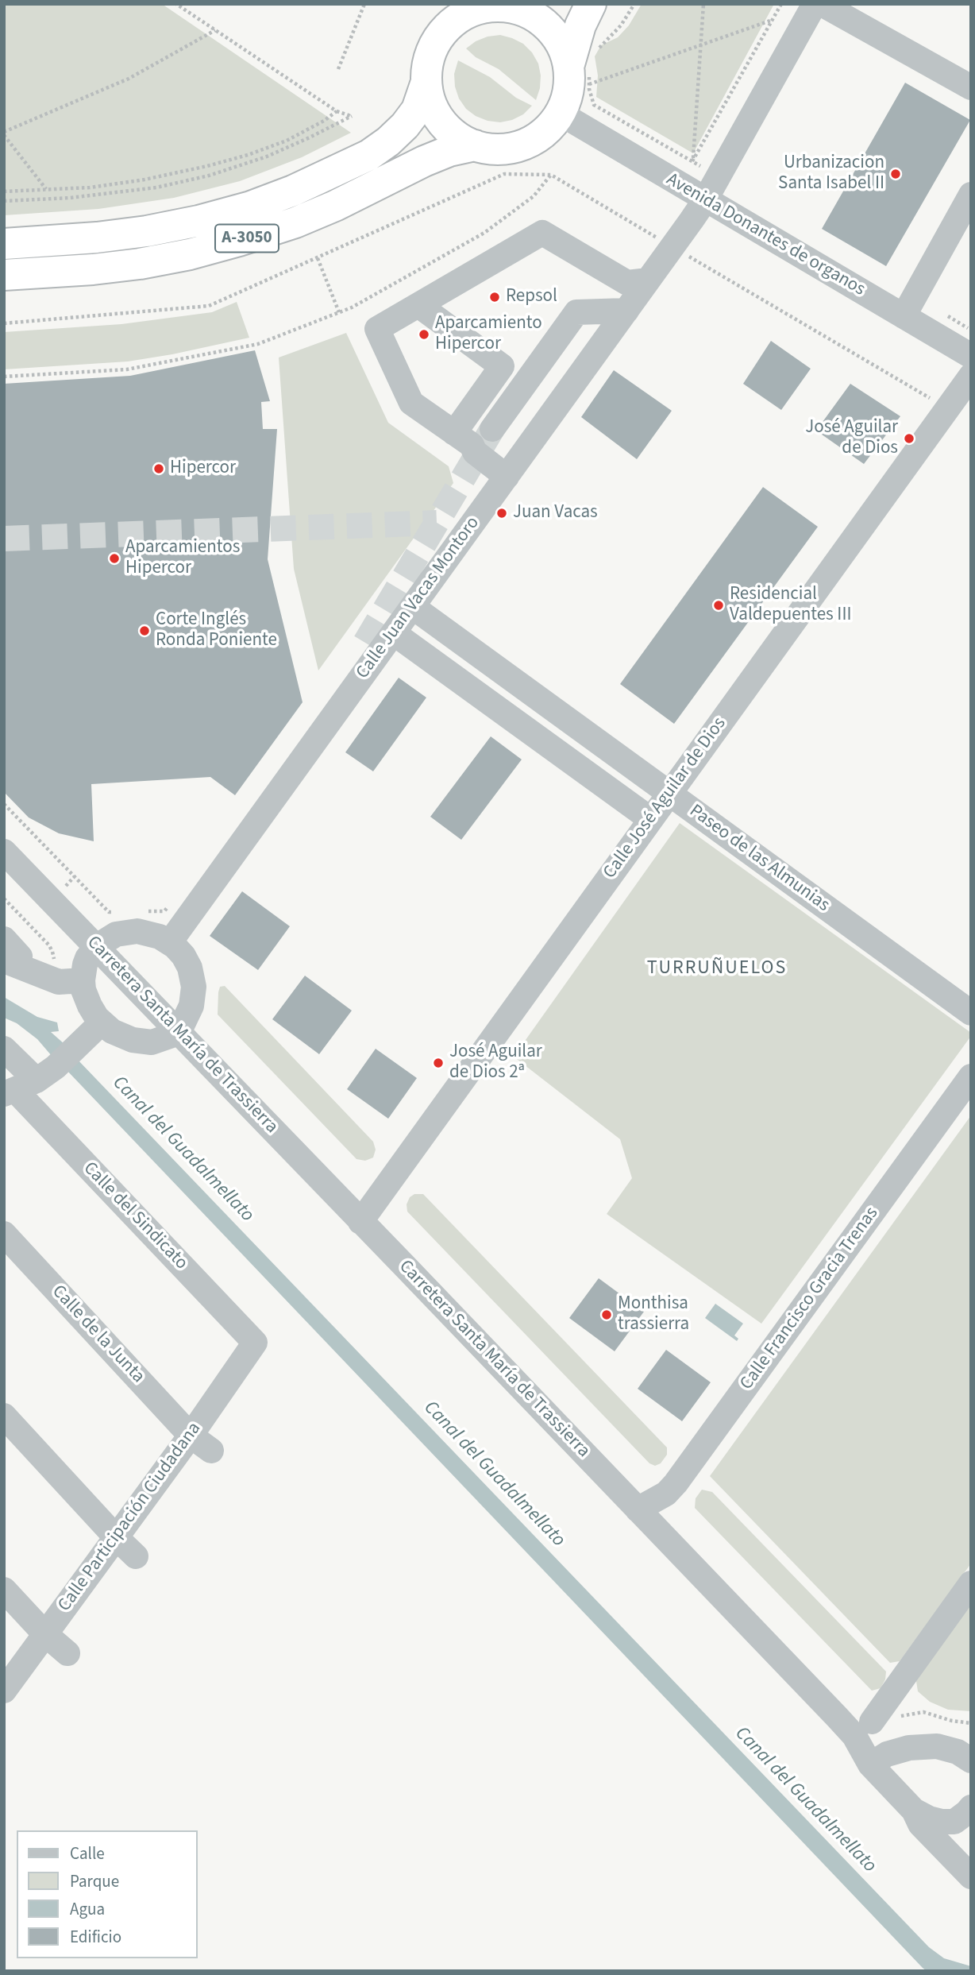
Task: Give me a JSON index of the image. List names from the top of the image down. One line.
{"streets":{"highway":["A-3050"],"street":["Avenida Donantes de organos","Calle Juan Vacas Montoro","Calle José Aguilar de Dios","Paseo de las Almunias","Carretera Santa María de Trassierra","Calle del Sindicato","Calle Francisco Gracia Trenas","Calle de la Junta","Calle Participación Ciudadana"]},"crossings":[["Avenida Donantes de organos","A-3050"],["Avenida Donantes de organos","Calle Juan Vacas Montoro"],["Calle Juan Vacas Montoro","Paseo de las Almunias"],["Calle José Aguilar de Dios","Paseo de las Almunias"],["Calle José Aguilar de Dios","Carretera Santa María de Trassierra"],["Carretera Santa María de Trassierra","Calle Francisco Gracia Trenas"],["Calle del Sindicato","Calle Participación Ciudadana"],["Calle de la Junta","Calle Participación Ciudadana"]],"districts":["TURRUÑUELOS"],"water":["Canal del Guadalmellato"],"places":["Urbanizacion Santa Isabel II","Repsol","Aparcamiento Hipercor","José Aguilar de Dios","Hipercor","Juan Vacas","Aparcamientos Hipercor","Residencial Valdepuentes III","Corte Inglés Ronda Poniente","José Aguilar de Dios 2ª","Monthisa trassierra"],"legend":["Calle","Parque","Agua","Edificio"]}
